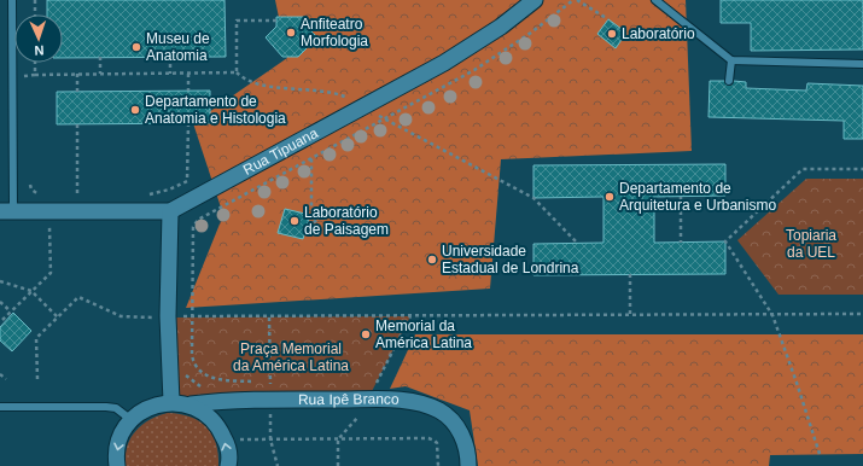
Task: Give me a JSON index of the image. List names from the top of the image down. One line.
{"streets":{"street":["Rua Tipuana","Rua Ipê Branco"]},"parks":["Topiaria da UEL","Praça Memorial da América Latina"],"places":["Anfiteatro Morfologia","Laboratório","Museu de Anatomia","Departamento de Anatomia e Histologia","Departamento de Arquitetura e Urbanismo","Laboratório de Paisagem","Universidade Estadual de Londrina","Memorial da América Latina"],"north":"bottom"}
